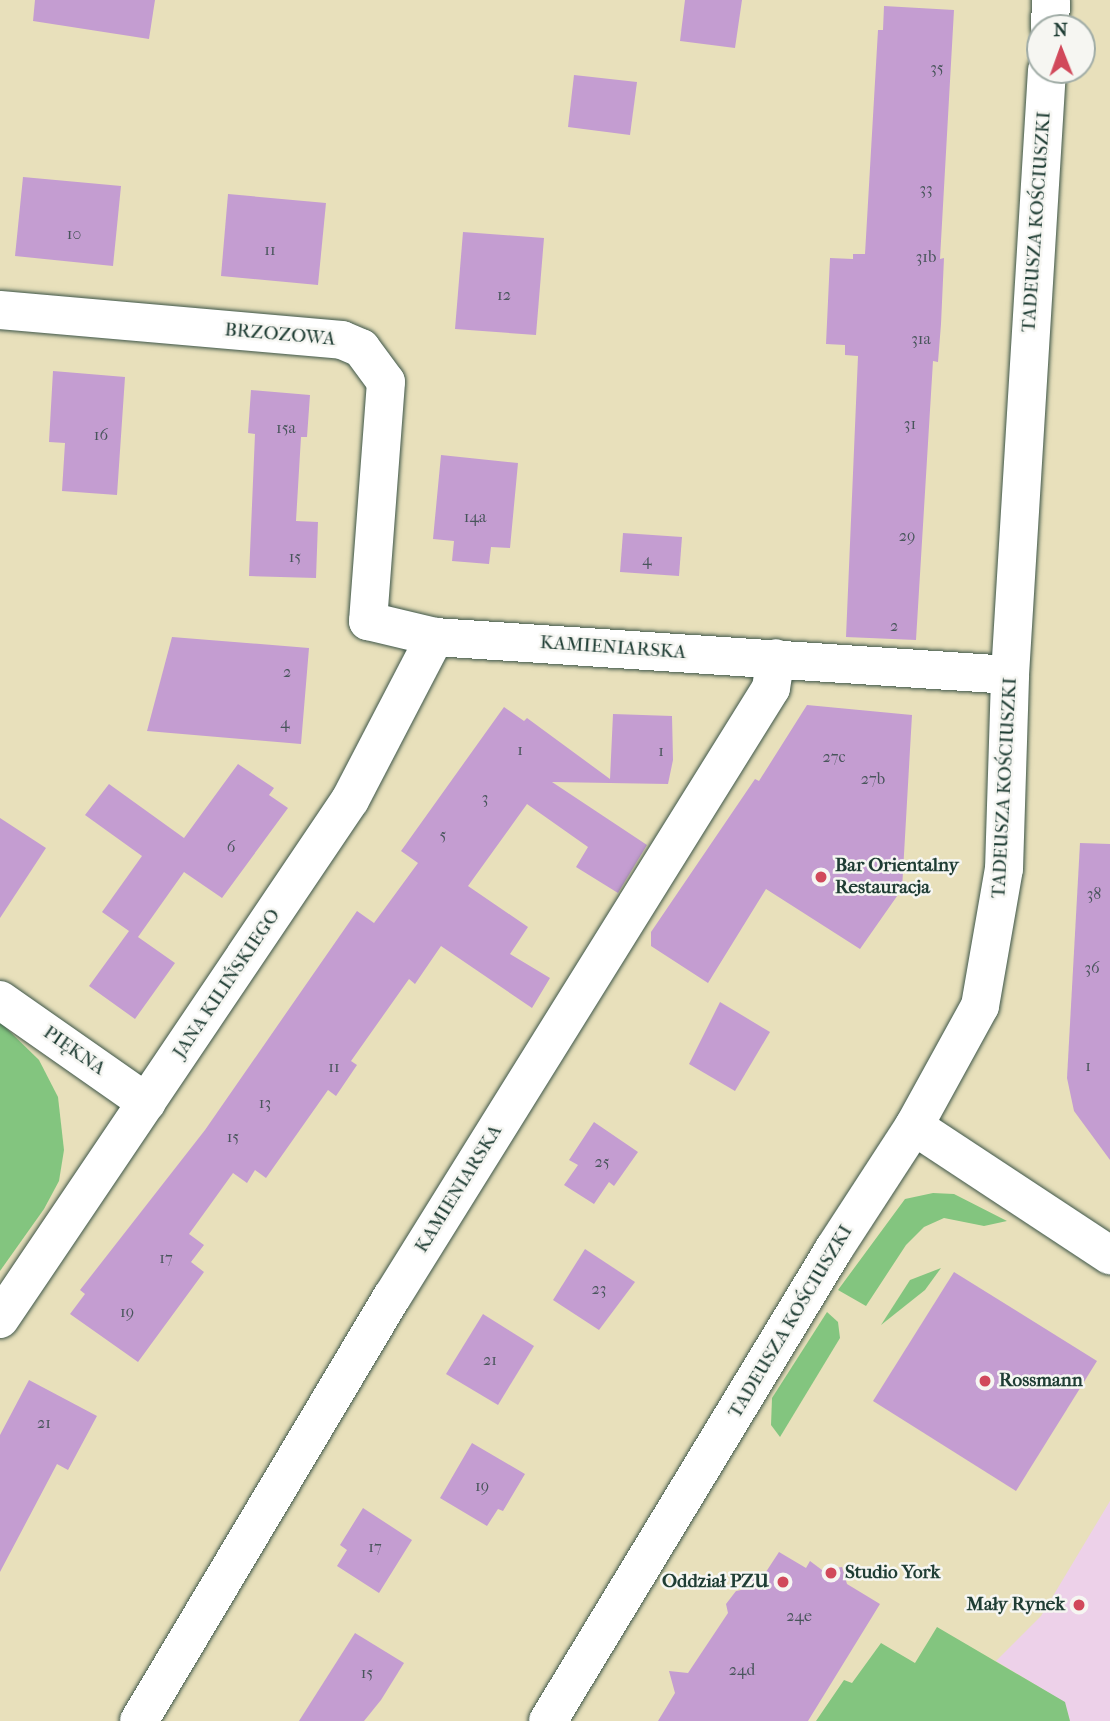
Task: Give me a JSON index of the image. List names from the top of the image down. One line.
{"streets":{"street":["TADEUSZA KOŚCIUSZKI","BRZOZOWA","KAMIENIARSKA","JANA KILIŃSKIEGO","PIĘKNA"]},"crossings":[["TADEUSZA KOŚCIUSZKI","KAMIENIARSKA"],["BRZOZOWA","KAMIENIARSKA"],["KAMIENIARSKA","JANA KILIŃSKIEGO"],["JANA KILIŃSKIEGO","PIĘKNA"]],"places":["Bar Orientalny Restauracja","Rossmann","Studio York","Oddział PZU","Mały Rynek"],"house_numbers":["35","33","10","11","31b","12","31a","31","15a","16","14a","29","15","4","2","2","4","1","1","27c","27b","3","5","6","38","36","1","11","13","15","25","17","23","19","21","21","19","17","24e","24d","15"],"north":"top"}
